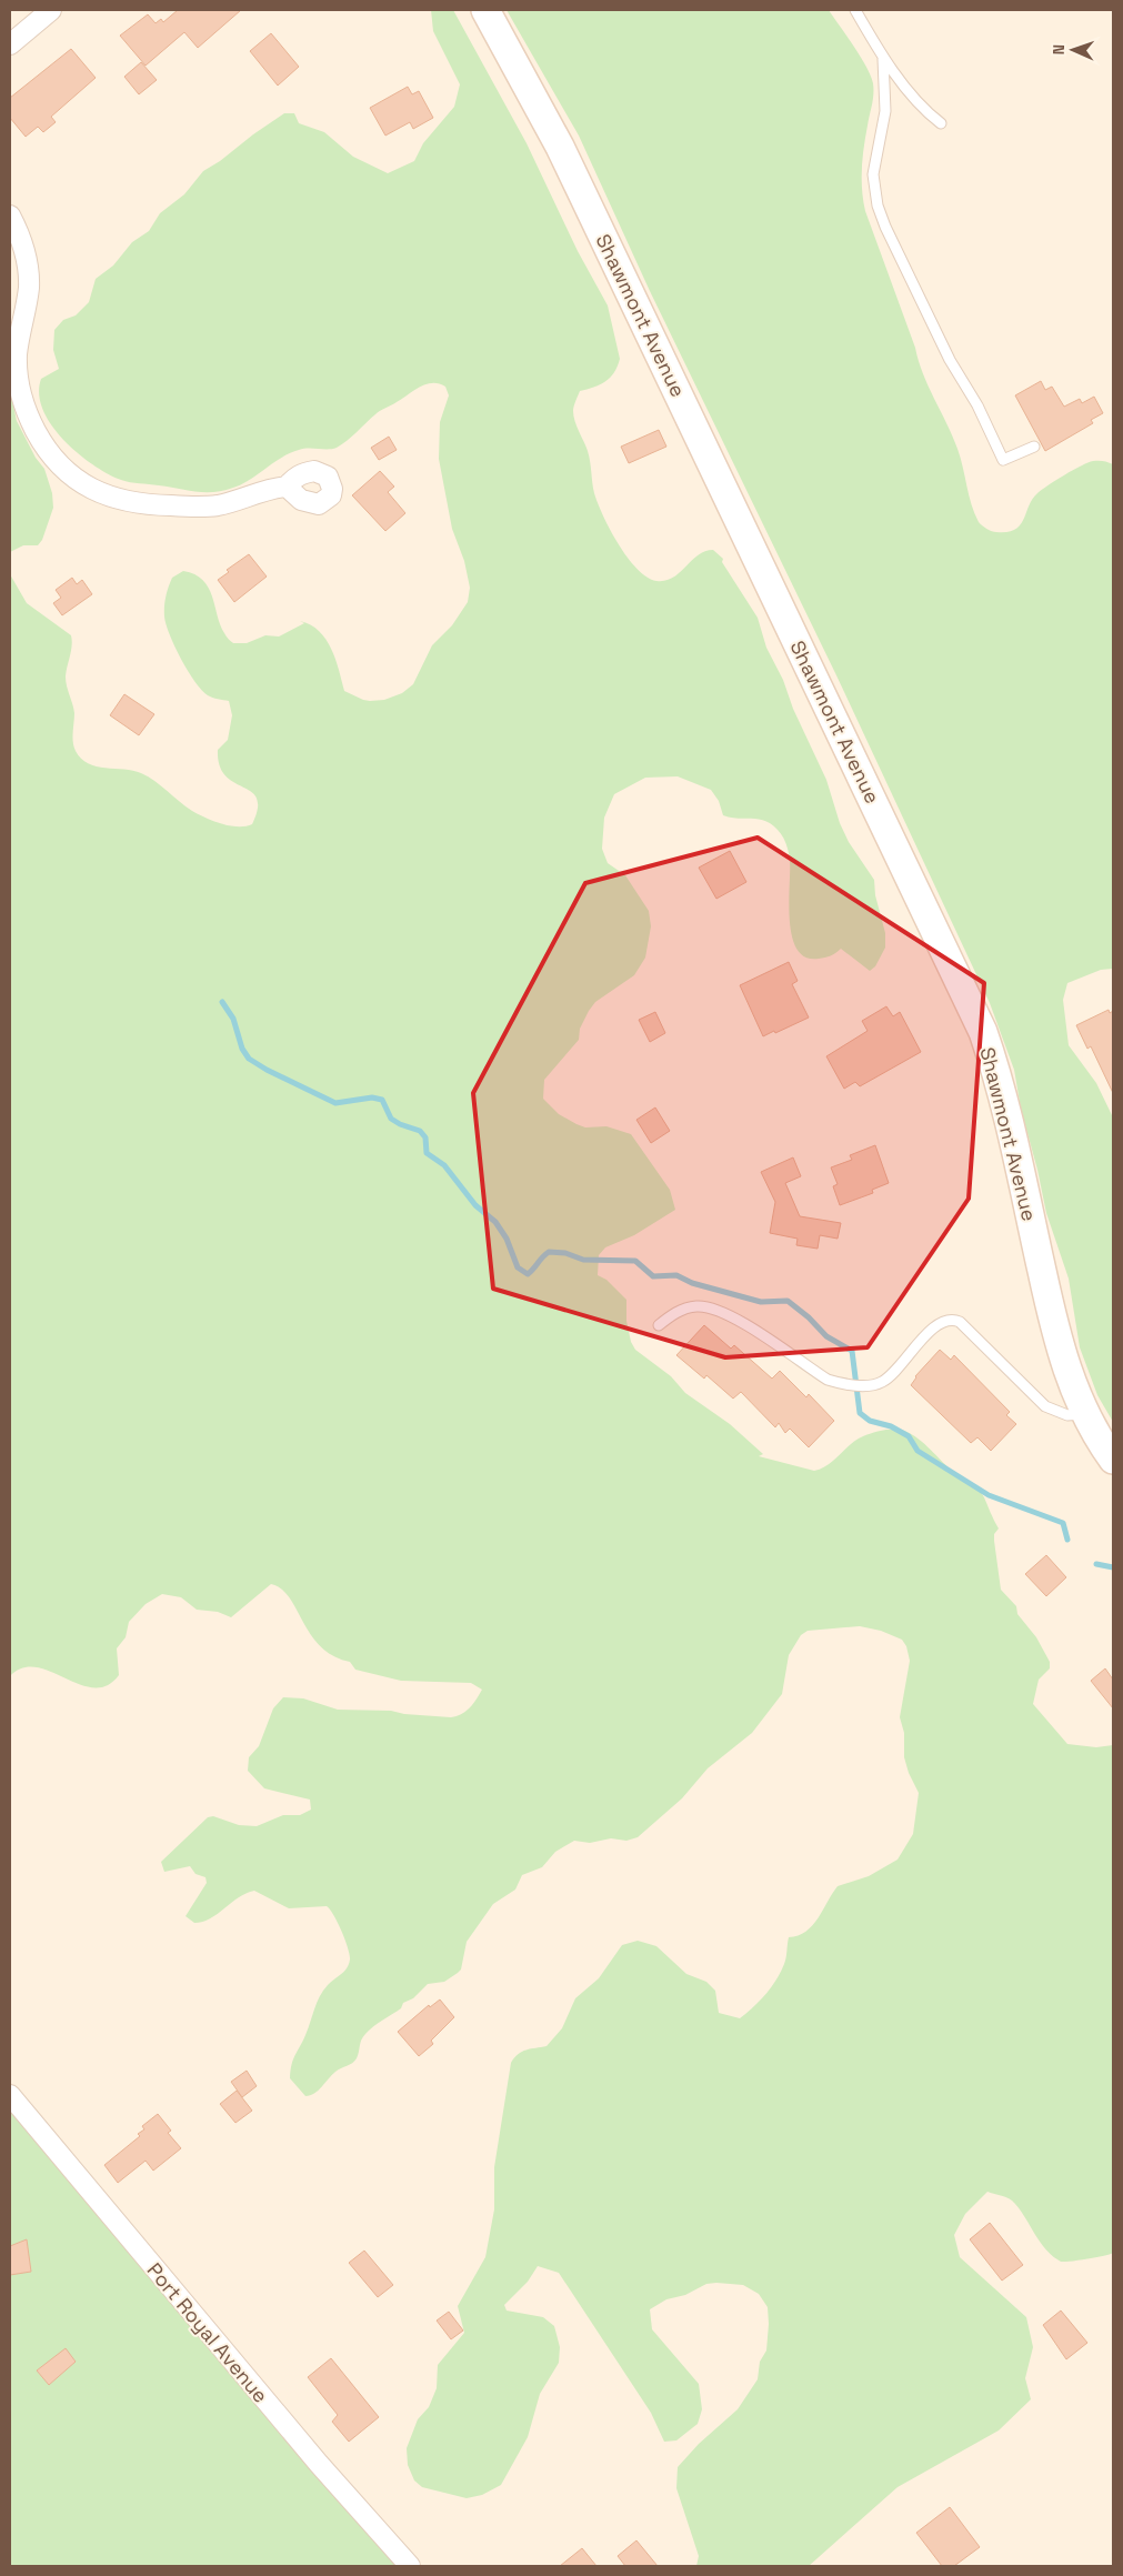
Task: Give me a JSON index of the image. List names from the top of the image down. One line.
{"streets":{"main road":["Shawmont Avenue"],"street":["Port Royal Avenue"]},"north":"left"}
